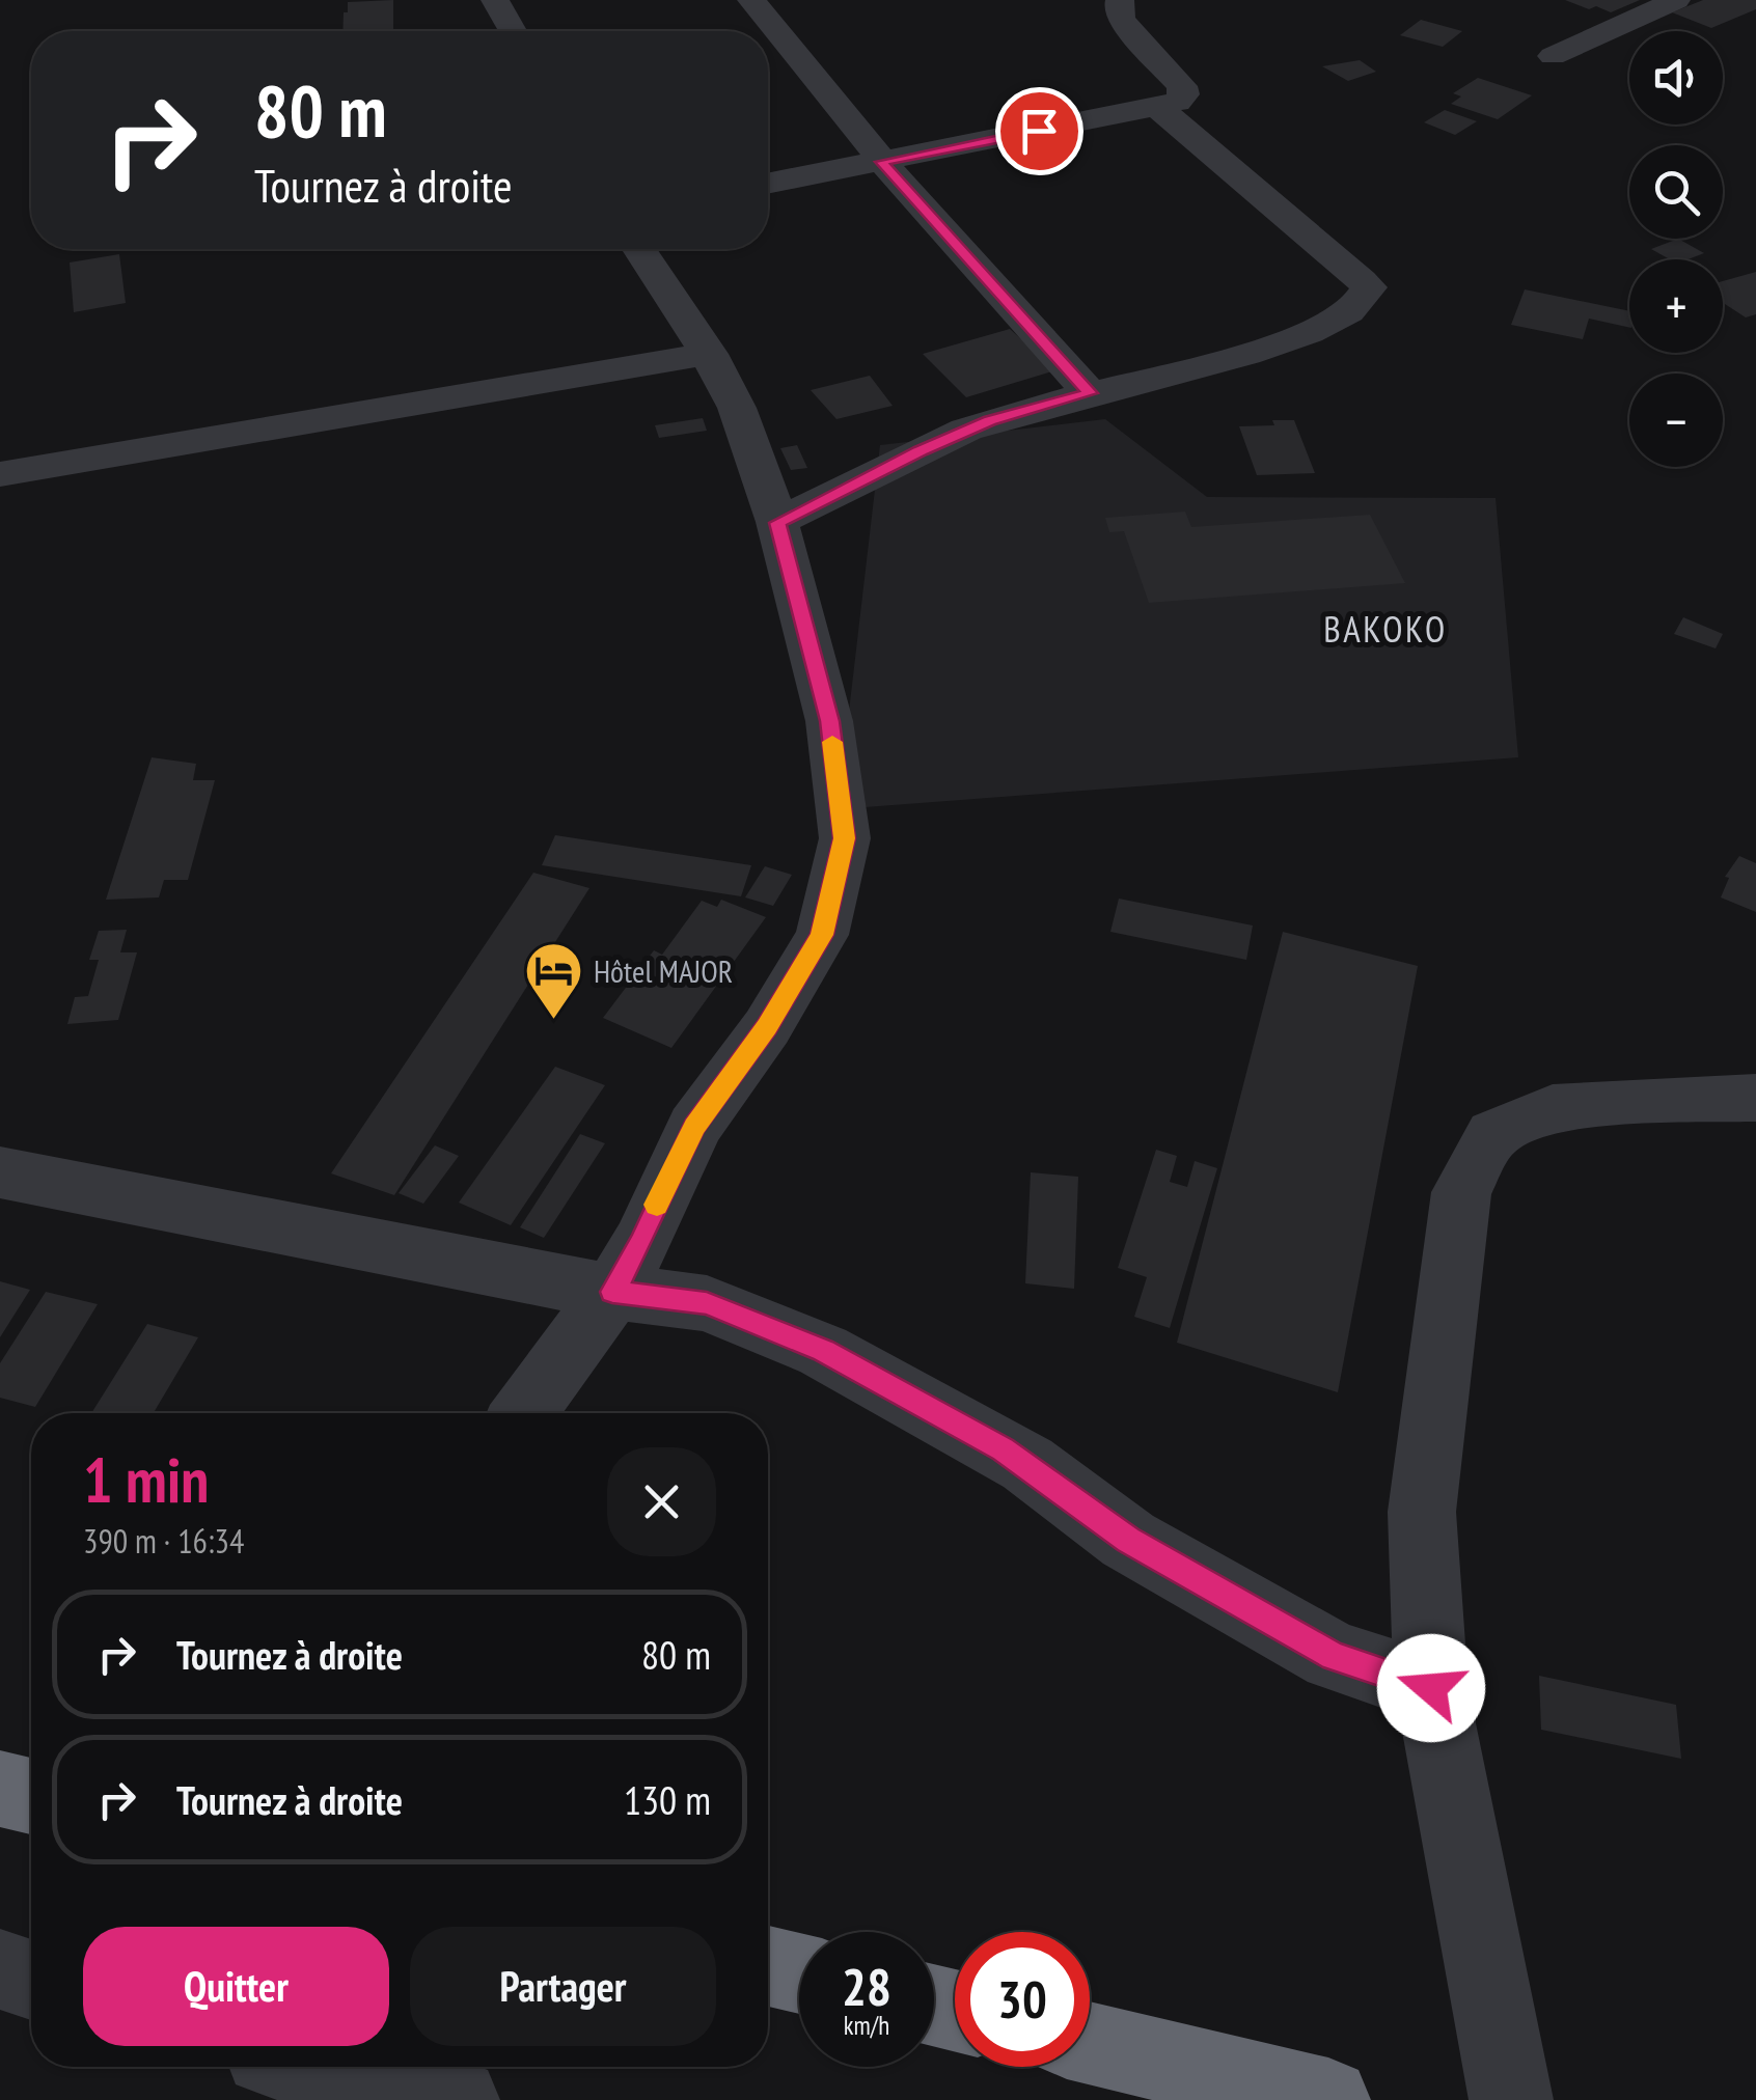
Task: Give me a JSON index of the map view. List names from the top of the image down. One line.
{"districts":["BAKOKO"],"places":{"hotel":["Hôtel MAJOR"]},"page":{"map_buttons":["+","−"],"turn":["80 m","Tournez à droite"],"heading":["1 min","390 m · 16:34"],"list":[{"name":"Tournez à droite","value":"80 m"},{"name":"Tournez à droite","value":"130 m"}],"buttons":["Quitter","Partager"],"speed":"28 km/h","limit":"30"}}
